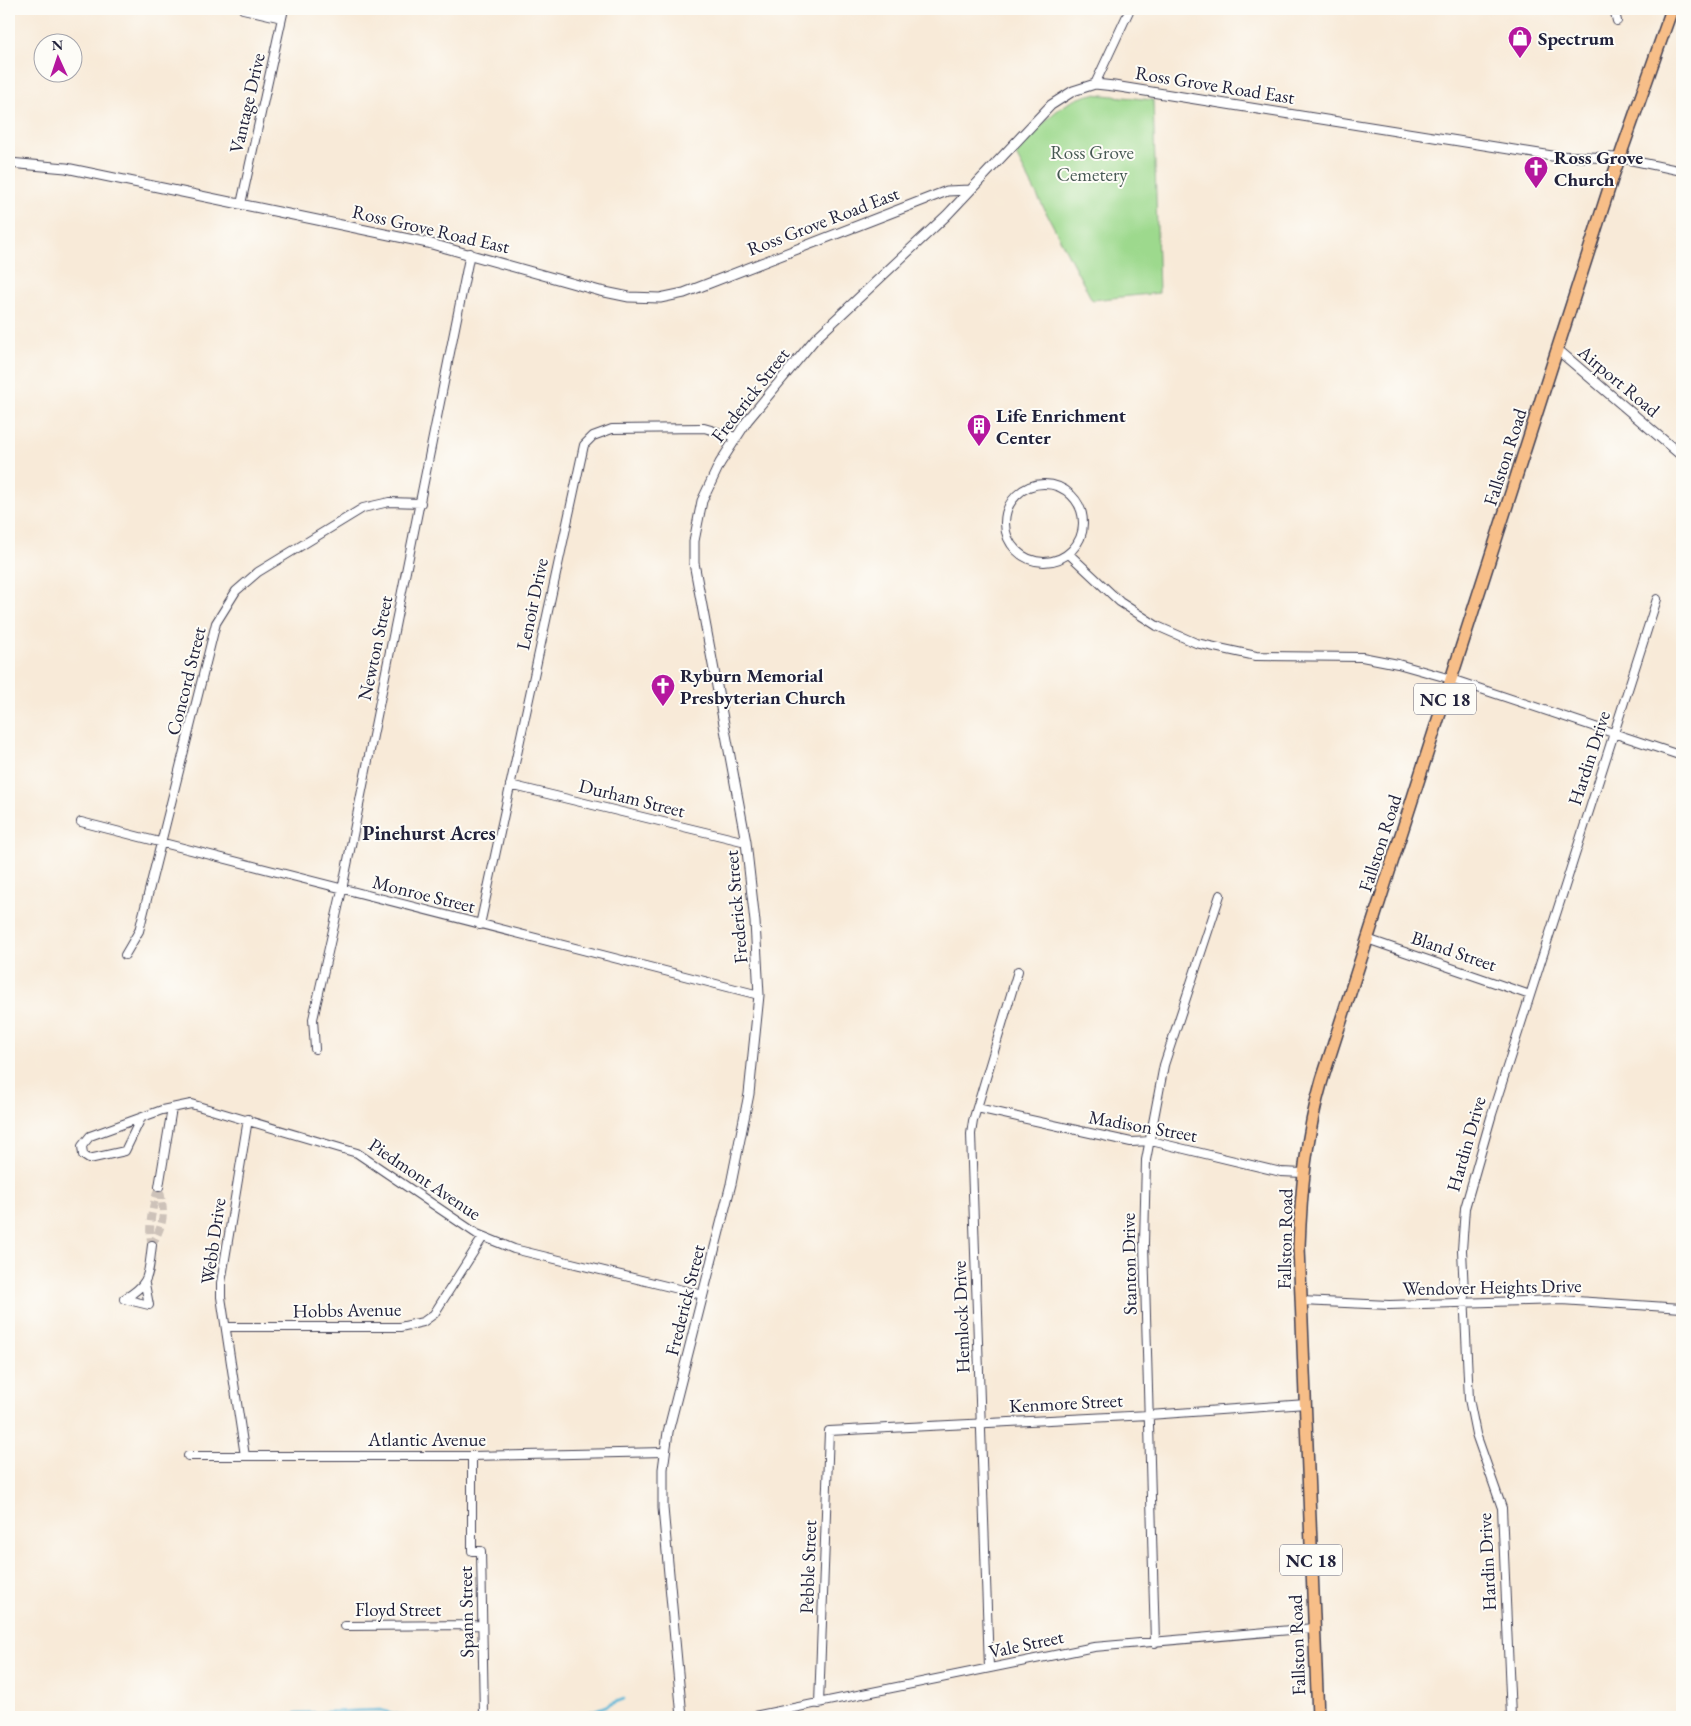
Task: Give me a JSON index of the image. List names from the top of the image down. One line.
{"streets":{"main road":["Fallston Road","NC 18"],"street":["Ross Grove Road East","Vantage Drive","Airport Road","Frederick Street","Lenoir Drive","Newton Street","Concord Street","Hardin Drive","Durham Street","Monroe Street","Bland Street","Madison Street","Piedmont Avenue","Webb Drive","Stanton Drive","Wendover Heights Drive","Hobbs Avenue","Hemlock Drive","Kenmore Street","Atlantic Avenue","Pebble Street","Floyd Street","Spann Street","Vale Street"]},"crossings":[["Ross Grove Road East","Vantage Drive"],["Ross Grove Road East","Frederick Street"],["Ross Grove Road East","Fallston Road"],["Ross Grove Road East","Newton Street"],["Airport Road","Fallston Road"],["Frederick Street","Lenoir Drive"],["Frederick Street","Durham Street"],["Frederick Street","Monroe Street"],["Frederick Street","Piedmont Avenue"],["Frederick Street","Atlantic Avenue"],["Fallston Road","Bland Street"],["Fallston Road","Madison Street"],["Fallston Road","Wendover Heights Drive"],["Fallston Road","Kenmore Street"],["Fallston Road","Vale Street"],["Lenoir Drive","Durham Street"],["Lenoir Drive","Monroe Street"],["Newton Street","Concord Street"],["Newton Street","Monroe Street"],["Concord Street","Monroe Street"],["Hardin Drive","Bland Street"],["Hardin Drive","Wendover Heights Drive"],["Madison Street","Stanton Drive"],["Madison Street","Hemlock Drive"],["Piedmont Avenue","Webb Drive"],["Piedmont Avenue","Hobbs Avenue"],["Webb Drive","Hobbs Avenue"],["Webb Drive","Atlantic Avenue"],["Stanton Drive","Kenmore Street"],["Stanton Drive","Vale Street"],["Hemlock Drive","Kenmore Street"],["Hemlock Drive","Vale Street"],["Kenmore Street","Pebble Street"],["Atlantic Avenue","Spann Street"],["Pebble Street","Vale Street"],["Floyd Street","Spann Street"]],"districts":["Pinehurst Acres"],"parks":["Ross Grove Cemetery"],"places":{"shop":["Spectrum"],"church":["Ross Grove Church","Ryburn Memorial Presbyterian Church"],"building":["Life Enrichment Center"]},"north":"top"}
